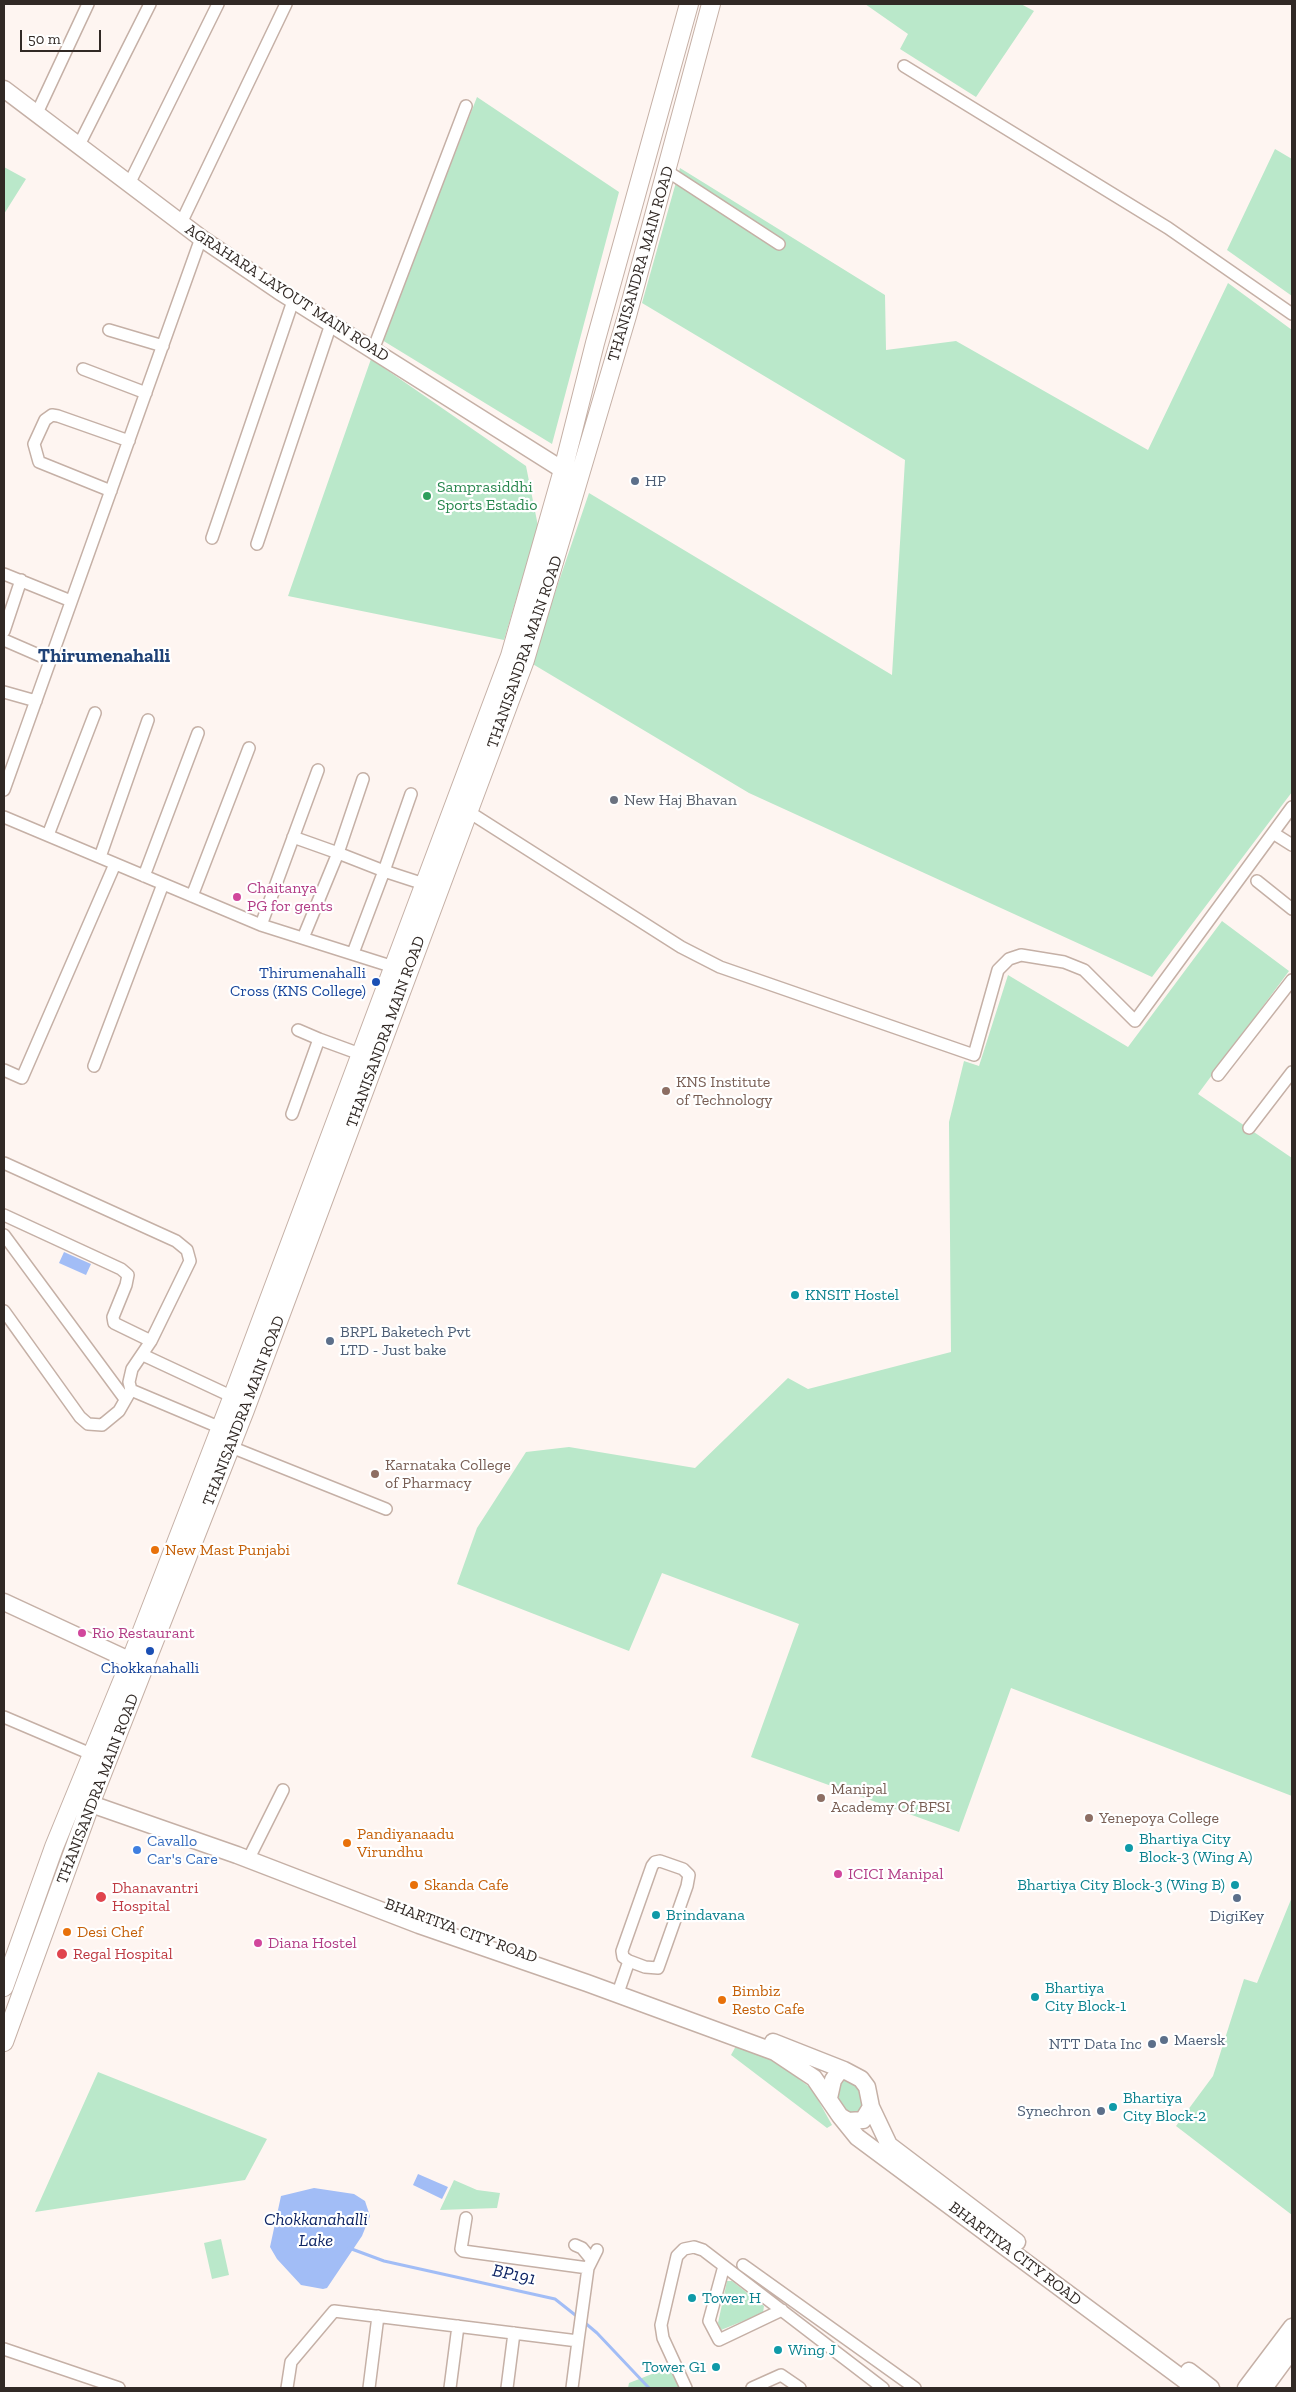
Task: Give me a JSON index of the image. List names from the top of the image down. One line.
{"streets":{"main road":["THANISANDRA MAIN ROAD"],"street":["AGRAHARA LAYOUT MAIN ROAD","BHARTIYA CITY ROAD"]},"crossings":[["THANISANDRA MAIN ROAD","AGRAHARA LAYOUT MAIN ROAD"],["THANISANDRA MAIN ROAD","BHARTIYA CITY ROAD"]],"districts":["Thirumenahalli"],"water":["Chokkanahalli Lake","BP191"],"places":["HP","Samprasiddhi Sports Estadio","New Haj Bhavan","Chaitanya PG for gents","Thirumenahalli Cross (KNS College)","KNS Institute of Technology","KNSIT Hostel","BRPL Baketech Pvt LTD - Just bake","Karnataka College of Pharmacy","New Mast Punjabi","Rio Restaurant","Chokkanahalli","Manipal Academy Of BFSI","Yenepoya College","Pandiyanaadu Virundhu","Bhartiya City Block-3 (Wing A)","Cavallo Car's Care","ICICI Manipal","Skanda Cafe","Bhartiya City Block-3 (Wing B)","Dhanavantri Hospital","DigiKey","Brindavana","Desi Chef","Diana Hostel","Regal Hospital","Bhartiya City Block-1","Bimbiz Resto Cafe","Maersk","NTT Data Inc","Bhartiya City Block-2","Synechron","Tower H","Wing J","Tower G1"],"scale_bar":"50 m"}
